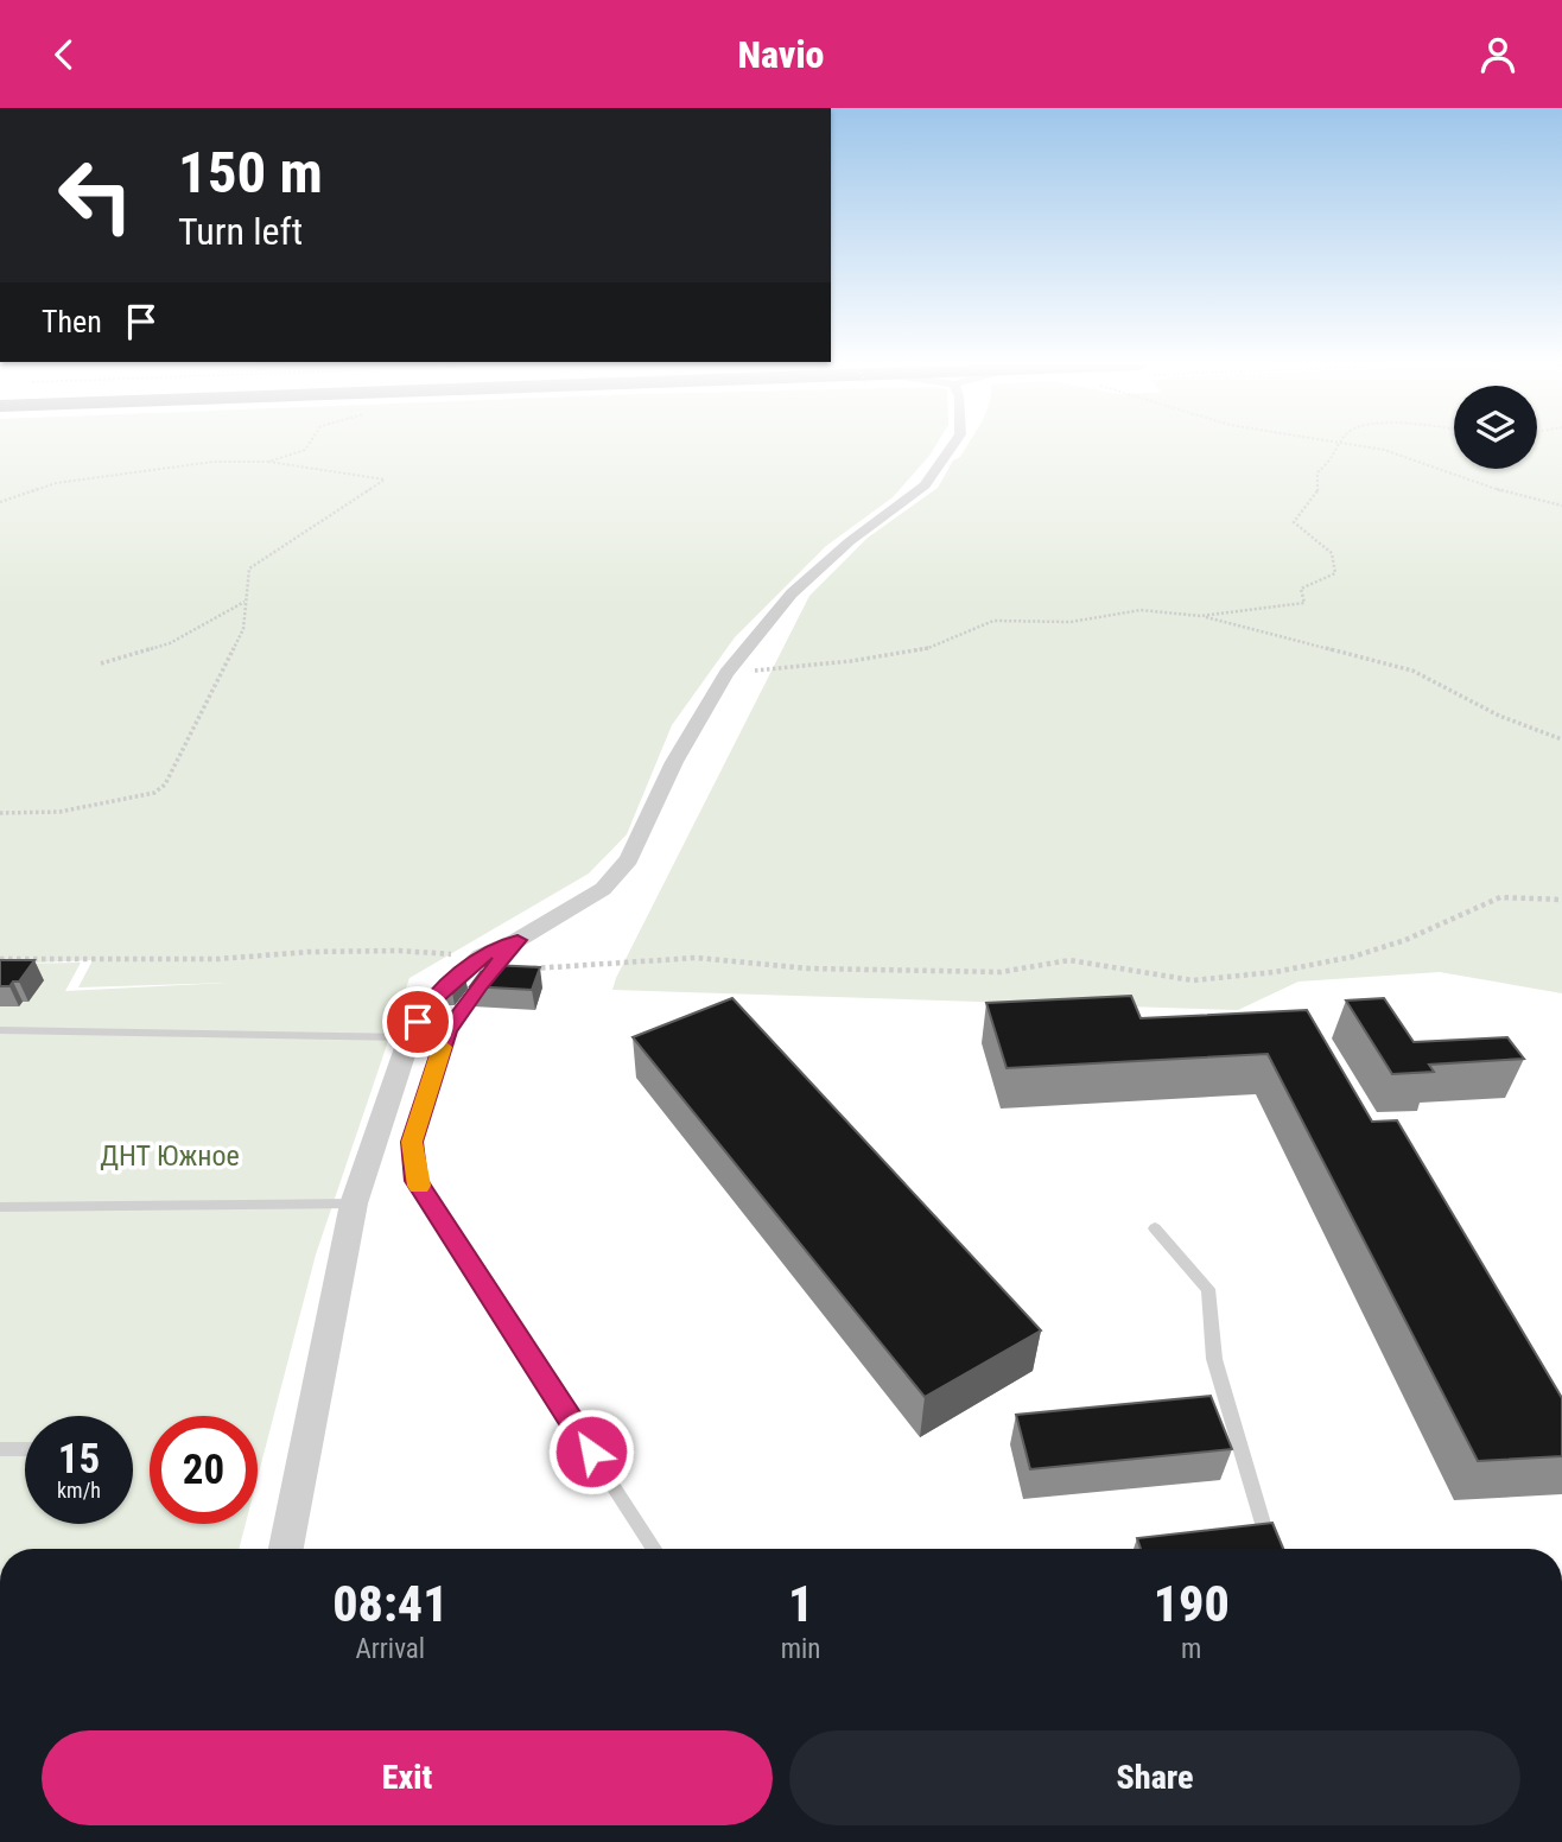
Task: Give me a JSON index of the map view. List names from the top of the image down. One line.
{"parks":["ДНТ Южное"],"page":{"header":"Navio","turn":["150 m","Turn left"],"then":"Then","speed":"15 km/h","limit":"20","eta":["08:41","Arrival","1","min","190","m"],"buttons":["Exit","Share"]}}
